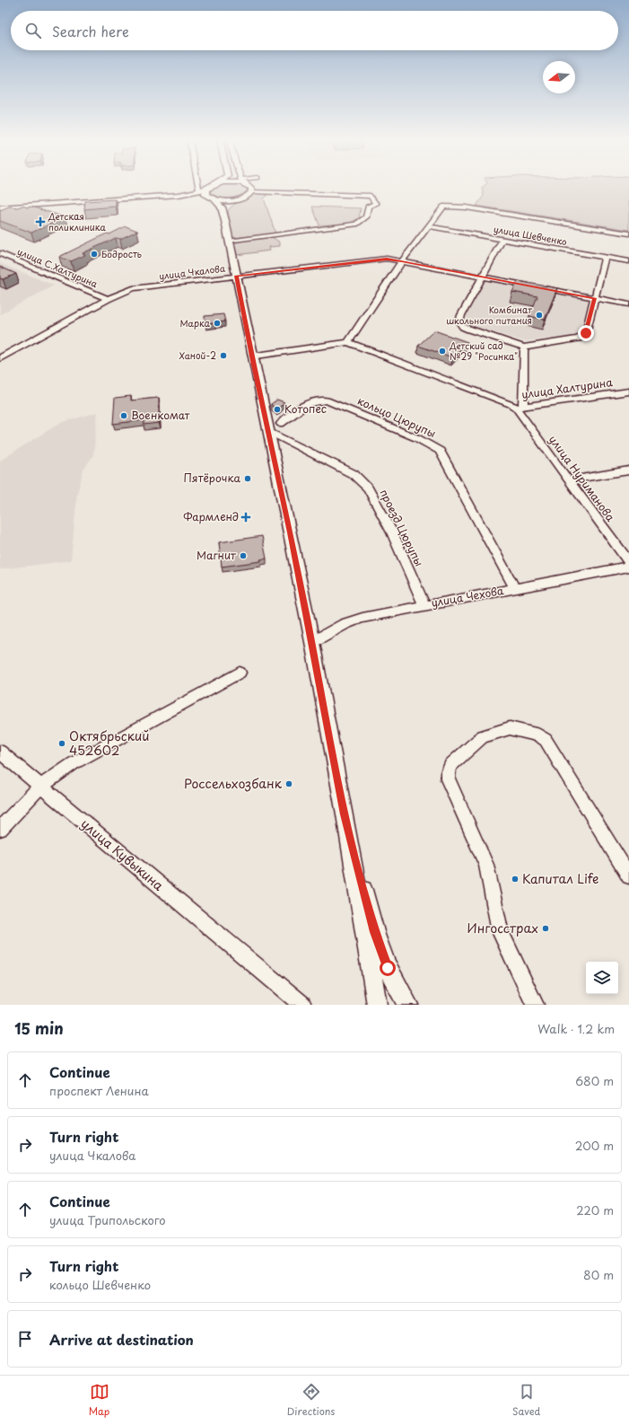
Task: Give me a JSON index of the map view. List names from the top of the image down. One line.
{"streets":{"street":["улица Шевченко","улица С.Халтурина","улица Чкалова","улица Халтурина","кольцо Цюрупы","улица Нуриманова","проезд Цюрупы","улица Чехова","улица Кувыкина"]},"crossings":[["улица С.Халтурина","улица Чкалова"],["улица Халтурина","улица Нуриманова"],["кольцо Цюрупы","улица Чехова"],["проезд Цюрупы","улица Чехова"]],"places":{"health":["Детская поликлиника","Фармленд"],"other":["Бодрость","Комбинат школьного питания","Марка","Детский сад №29 \"Росинка\"","Ханой-2","Котопес","Военкомат","Пятёрочка","Магнит","Октябрьский 452602","Россельхозбанк","Капитал Life","Ингосстрах"]},"north":"left","page":{"search":"Search here","heading":["15 min","Walk · 1.2 km"],"list":[["Continue","проспект Ленина","680 m"],["Turn right","улица Чкалова","200 m"],["Continue","улица Трипольского","220 m"],["Turn right","кольцо Шевченко","80 m"],"Arrive at destination"],"nav":["Map","Directions","Saved"]}}
